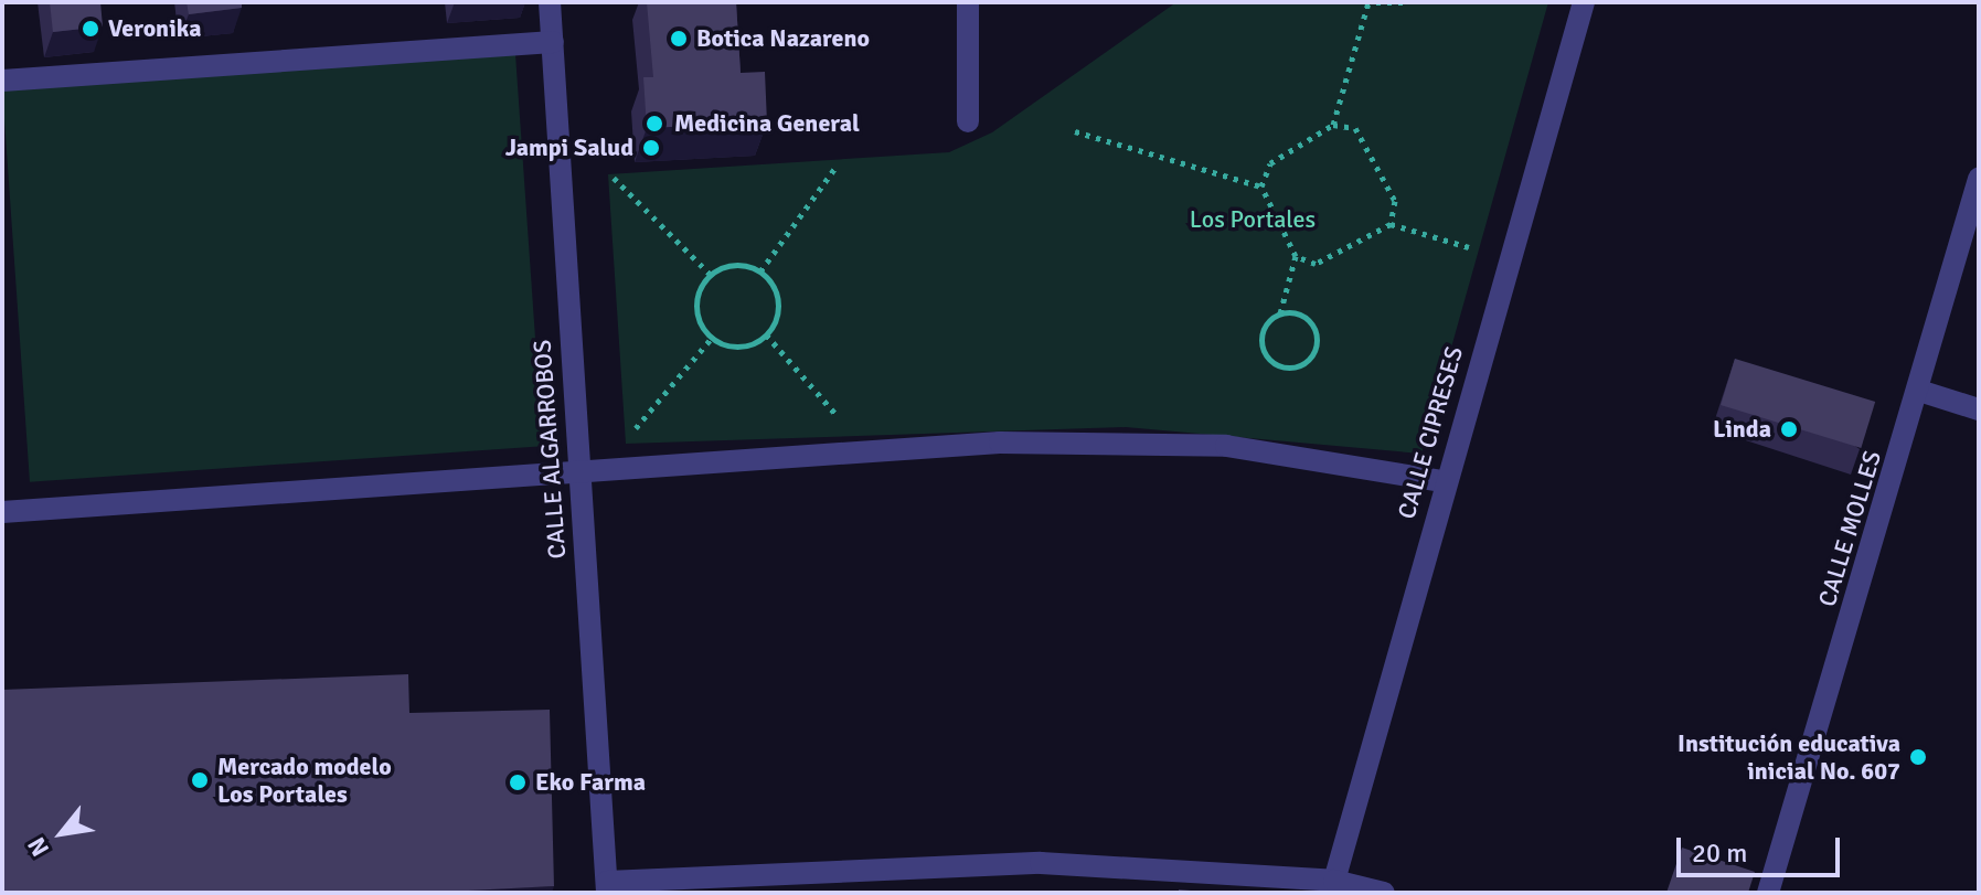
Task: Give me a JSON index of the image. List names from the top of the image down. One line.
{"streets":{"street":["CALLE CIPRESES","CALLE ALGARROBOS","CALLE MOLLES"]},"parks":["Los Portales"],"places":["Veronika","Botica Nazareno","Medicina General","Jampi Salud","Linda","Institución educativa inicial No. 607","Mercado modelo Los Portales","Eko Farma"],"scale_bar":"20 m","north":"bottom left"}
